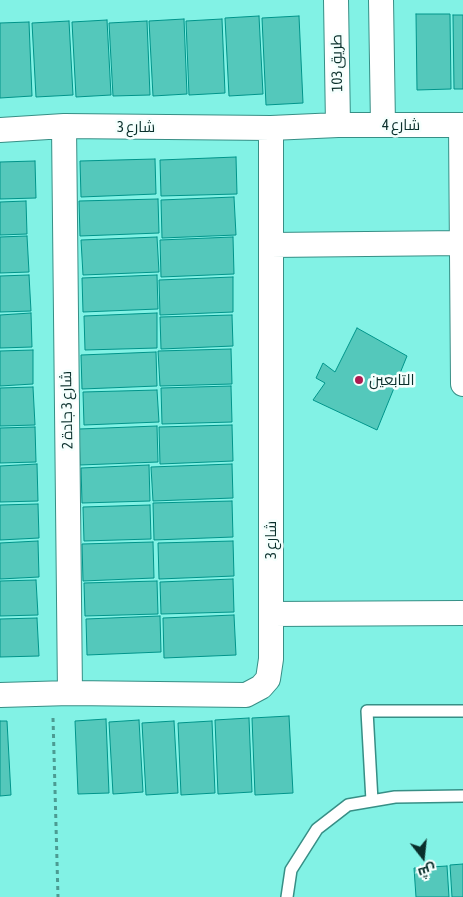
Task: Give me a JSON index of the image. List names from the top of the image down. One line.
{"streets":{"street":["طريق 103","شارع 4","شارع 3","شارع 3 جادة 2"]},"crossings":[["طريق 103","شارع 4"],["طريق 103","شارع 3"],["شارع 4","شارع 3"],["شارع 3","شارع 3 جادة 2"]],"places":["التابعين"],"north":"bottom"}
